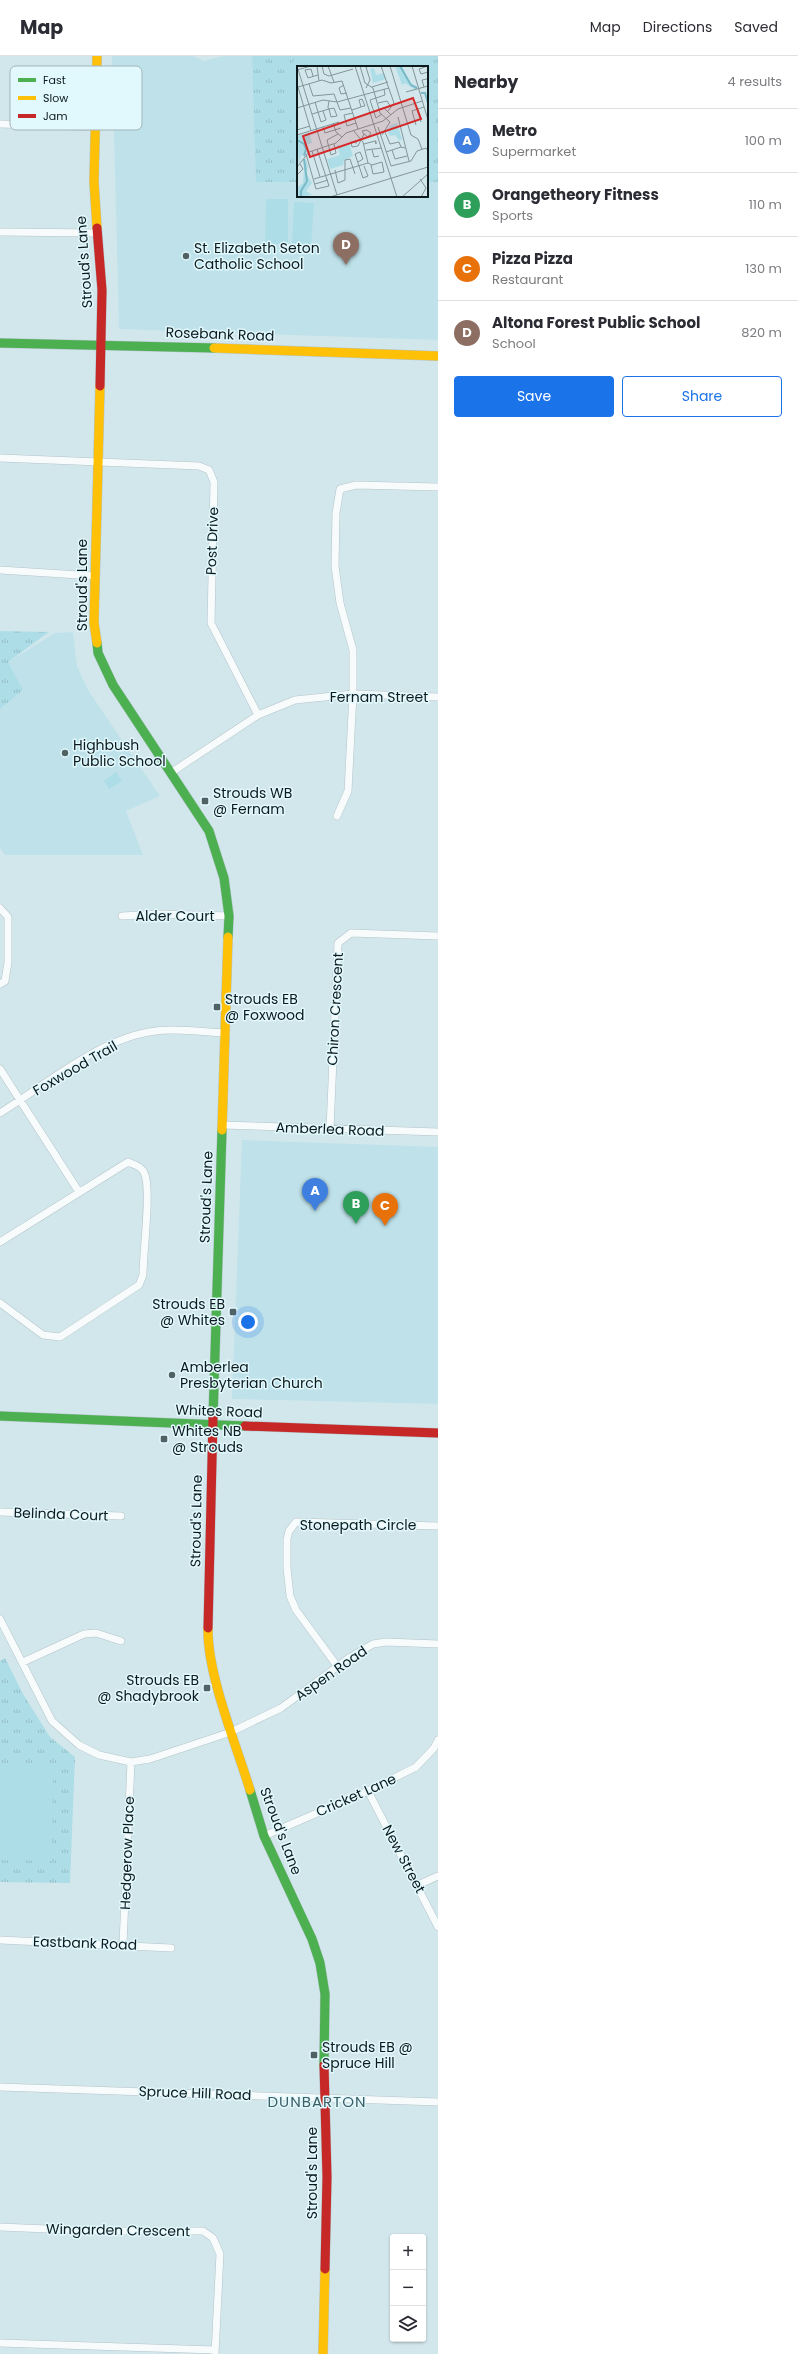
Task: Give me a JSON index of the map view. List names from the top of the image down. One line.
{"streets":{"street":["Stroud's Lane","Rosebank Road","Post Drive","Fernam Street","Alder Court","Chiron Crescent","Foxwood Trail","Amberlea Road","Whites Road","Belinda Court","Stonepath Circle","Aspen Road","Cricket Lane","Hedgerow Place","New Street","Eastbank Road","Spruce Hill Road","Wingarden Crescent"]},"crossings":[["Stroud's Lane","Rosebank Road"],["Stroud's Lane","Post Drive"],["Stroud's Lane","Fernam Street"],["Stroud's Lane","Alder Court"],["Stroud's Lane","Foxwood Trail"],["Stroud's Lane","Amberlea Road"],["Stroud's Lane","Whites Road"],["Stroud's Lane","Aspen Road"],["Stroud's Lane","Cricket Lane"],["Stroud's Lane","Spruce Hill Road"],["Post Drive","Fernam Street"],["Chiron Crescent","Amberlea Road"],["Stonepath Circle","Aspen Road"],["Aspen Road","Hedgerow Place"],["Cricket Lane","New Street"],["Hedgerow Place","Eastbank Road"]],"districts":["DUNBARTON"],"places":{"other":["St. Elizabeth Seton Catholic School","Highbush Public School","Amberlea Presbyterian Church"],"transit":["Strouds WB @ Fernam","Strouds EB @ Foxwood","Strouds EB @ Whites","Whites NB @ Strouds","Strouds EB @ Shadybrook","Strouds EB @ Spruce Hill"]},"legend":["Fast","Slow","Jam"],"page":{"header":"Map","nav":["Map","Directions","Saved"],"heading":["Nearby","4 results"],"list":[{"mark":"A","name":"Metro","note":"Supermarket","value":"100 m"},{"mark":"B","name":"Orangetheory Fitness","note":"Sports","value":"110 m"},{"mark":"C","name":"Pizza Pizza","note":"Restaurant","value":"130 m"},{"mark":"D","name":"Altona Forest Public School","note":"School","value":"820 m"}],"pins":["D","A","B","C"],"buttons":["Save","Share"],"map_buttons":["+","−"]}}
